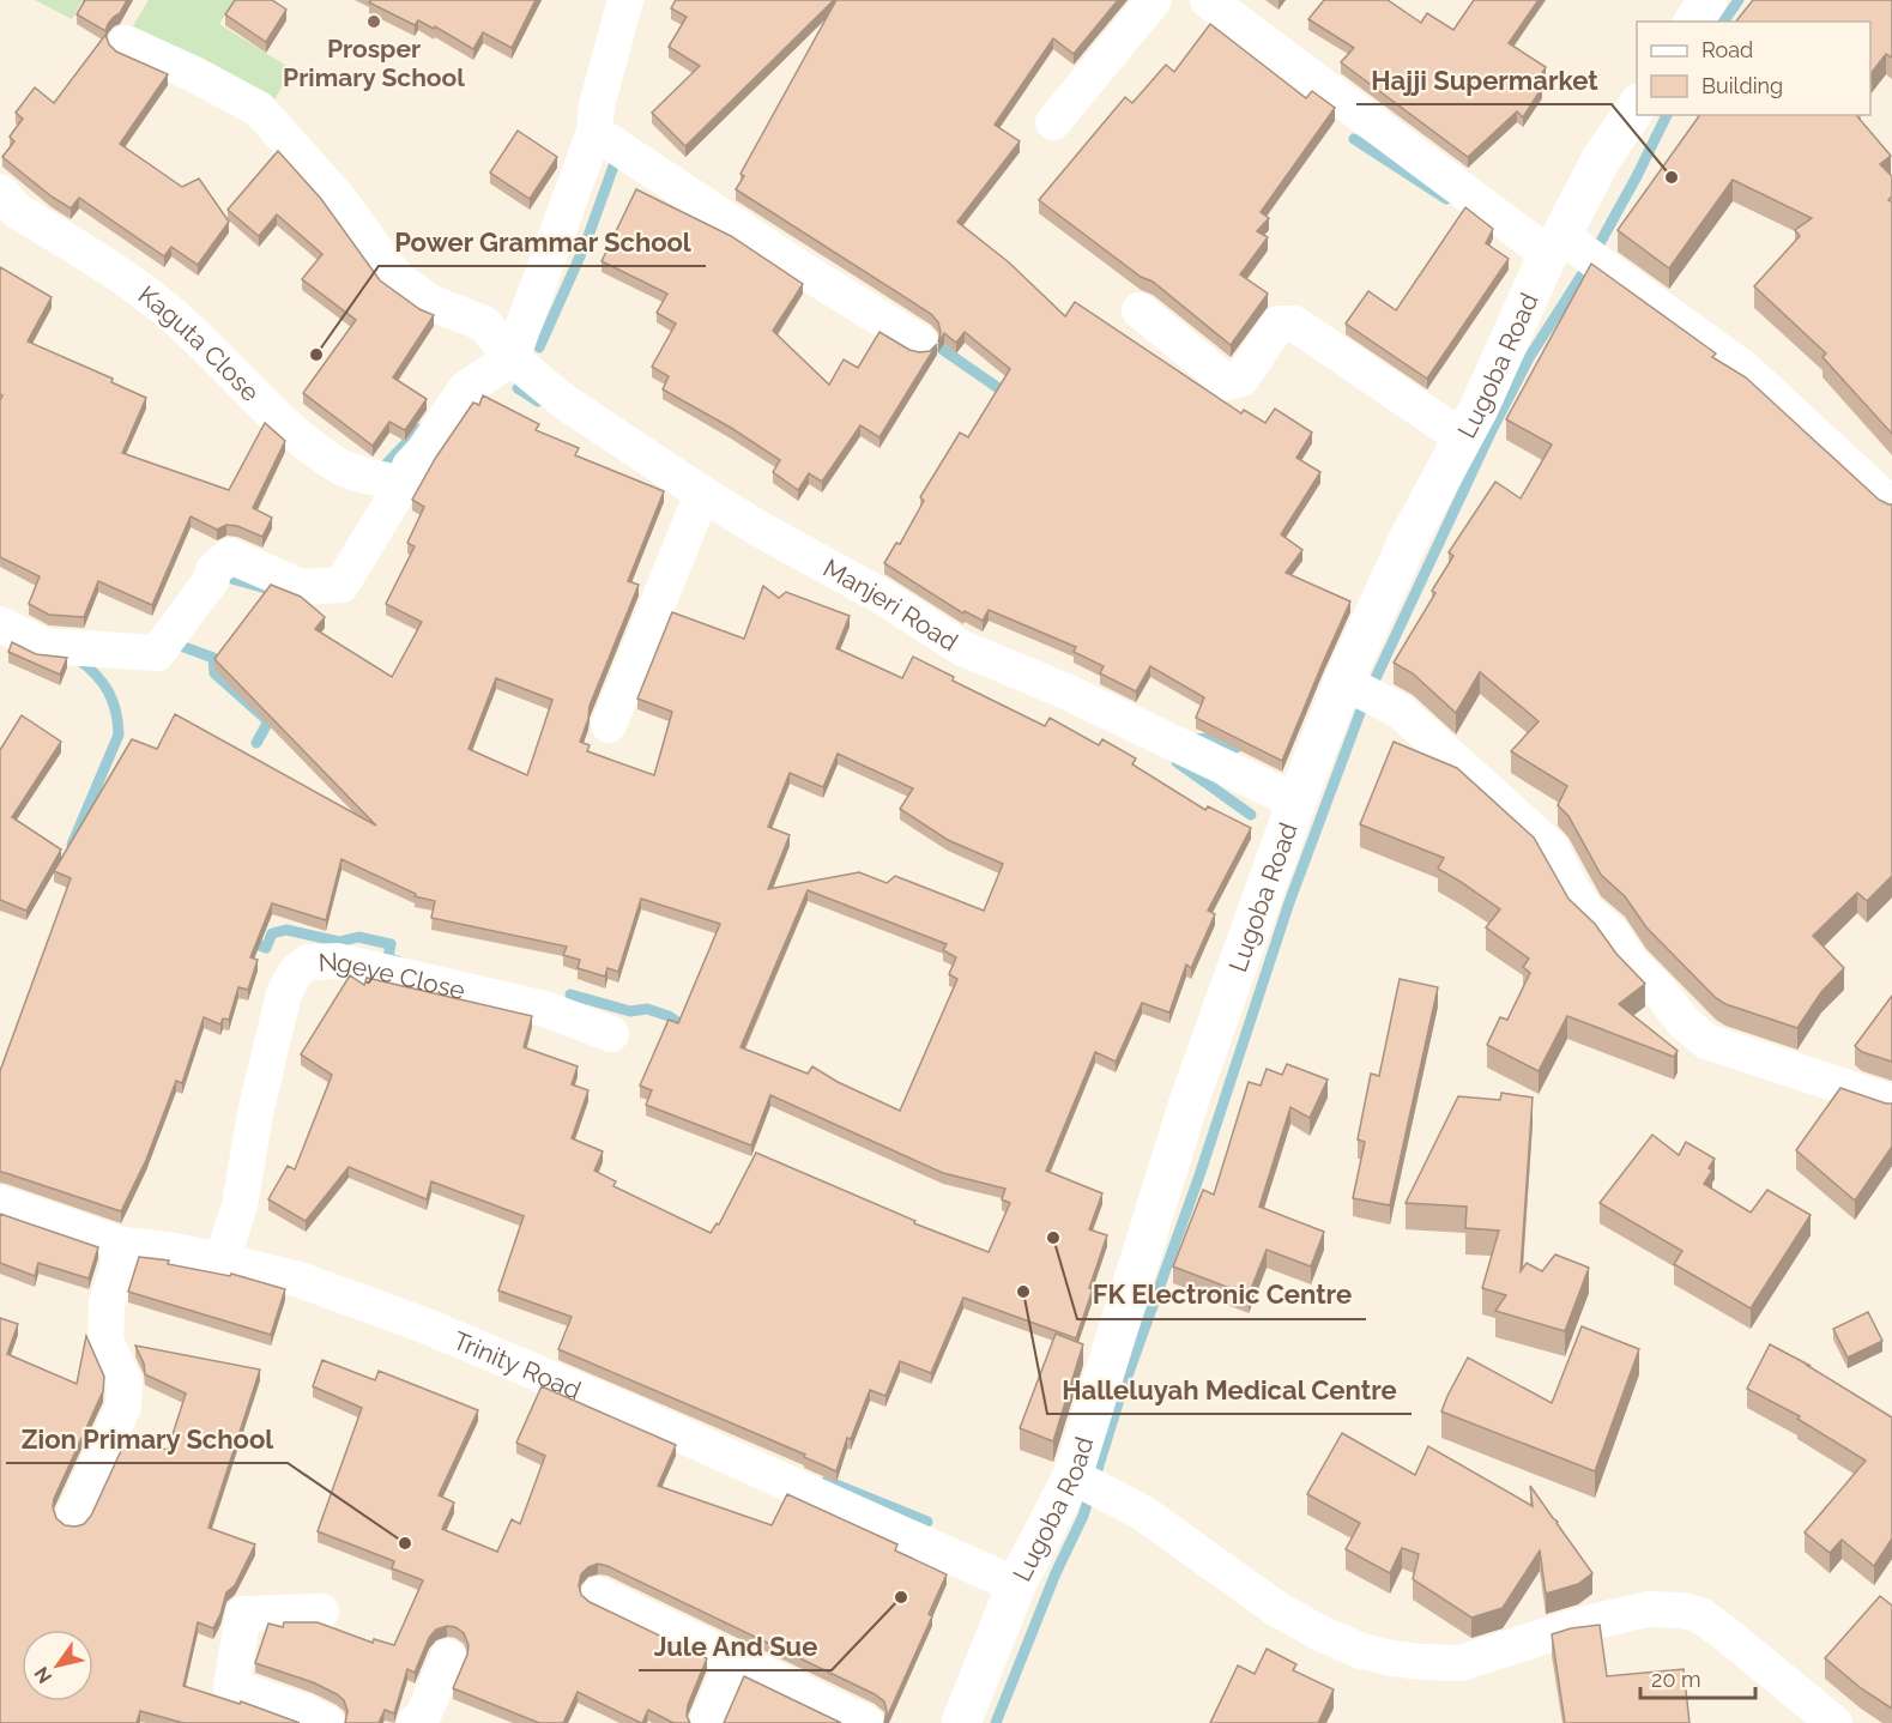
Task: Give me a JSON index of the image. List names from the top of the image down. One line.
{"streets":{"street":["Kaguta Close","Lugoba Road","Manjeri Road","Ngeye Close","Trinity Road"]},"crossings":[["Lugoba Road","Manjeri Road"],["Lugoba Road","Trinity Road"],["Ngeye Close","Trinity Road"]],"places":["Prosper Primary School","Hajji Supermarket","Power Grammar School","FK Electronic Centre","Halleluyah Medical Centre","Zion Primary School","Jule And Sue"],"legend":["Road","Building"],"scale_bar":"20 m","north":"bottom left"}
